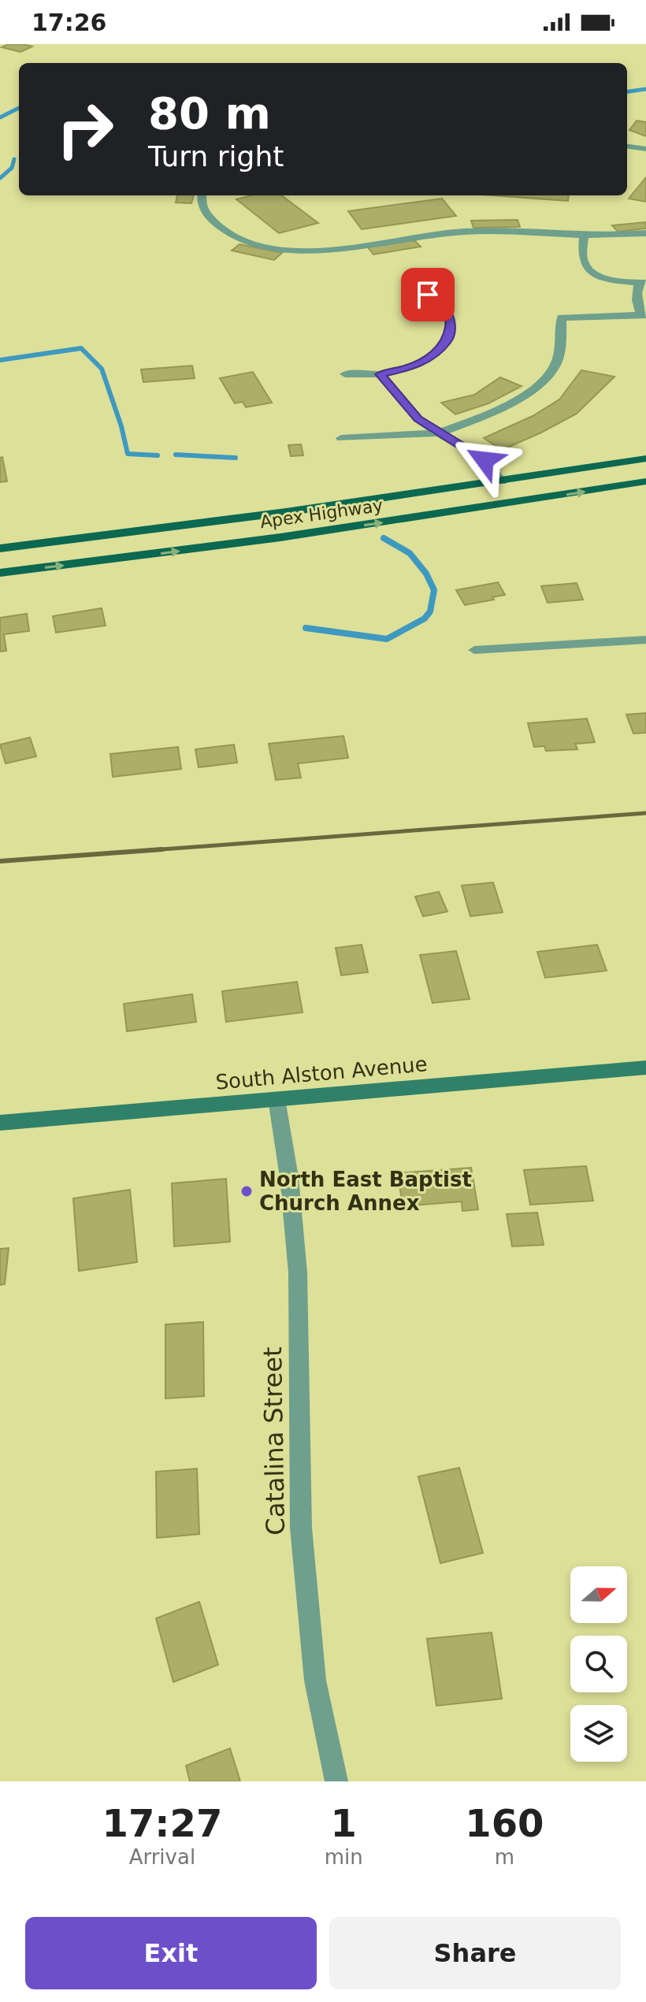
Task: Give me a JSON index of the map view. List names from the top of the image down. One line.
{"streets":{"main road":["Apex Highway"],"street":["South Alston Avenue","Catalina Street"]},"crossings":[["South Alston Avenue","Catalina Street"]],"places":["North East Baptist Church Annex"],"north":"right","page":{"status":"17:26","turn":["80 m","Turn right"],"eta":["17:27","Arrival","1","min","160","m"],"buttons":["Exit","Share"]}}
